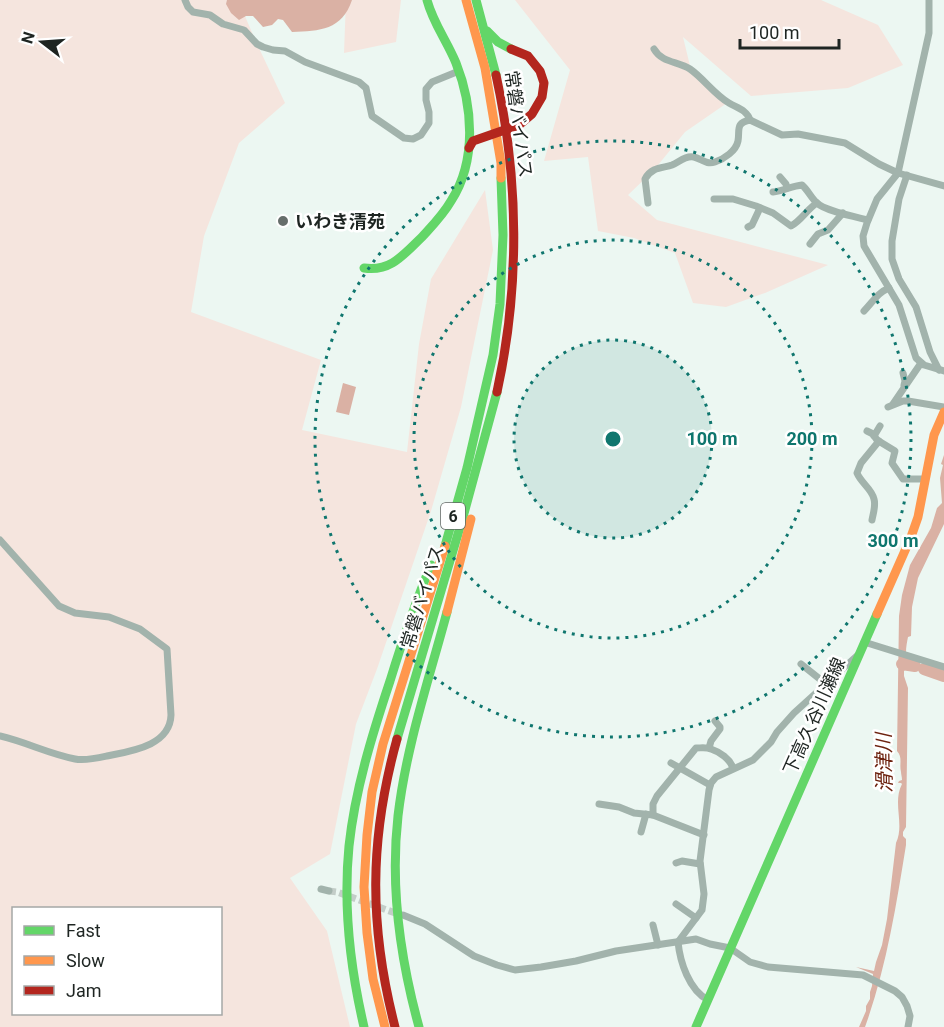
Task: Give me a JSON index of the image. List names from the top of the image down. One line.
{"streets":{"main road":["常磐バイパス","6","下高久谷川瀬線"]},"water":["滑津川"],"places":["いわき清苑"],"legend":["Fast","Slow","Jam"],"scale_bar":"100 m","north":"left","rings":["100 m","200 m","300 m"]}
